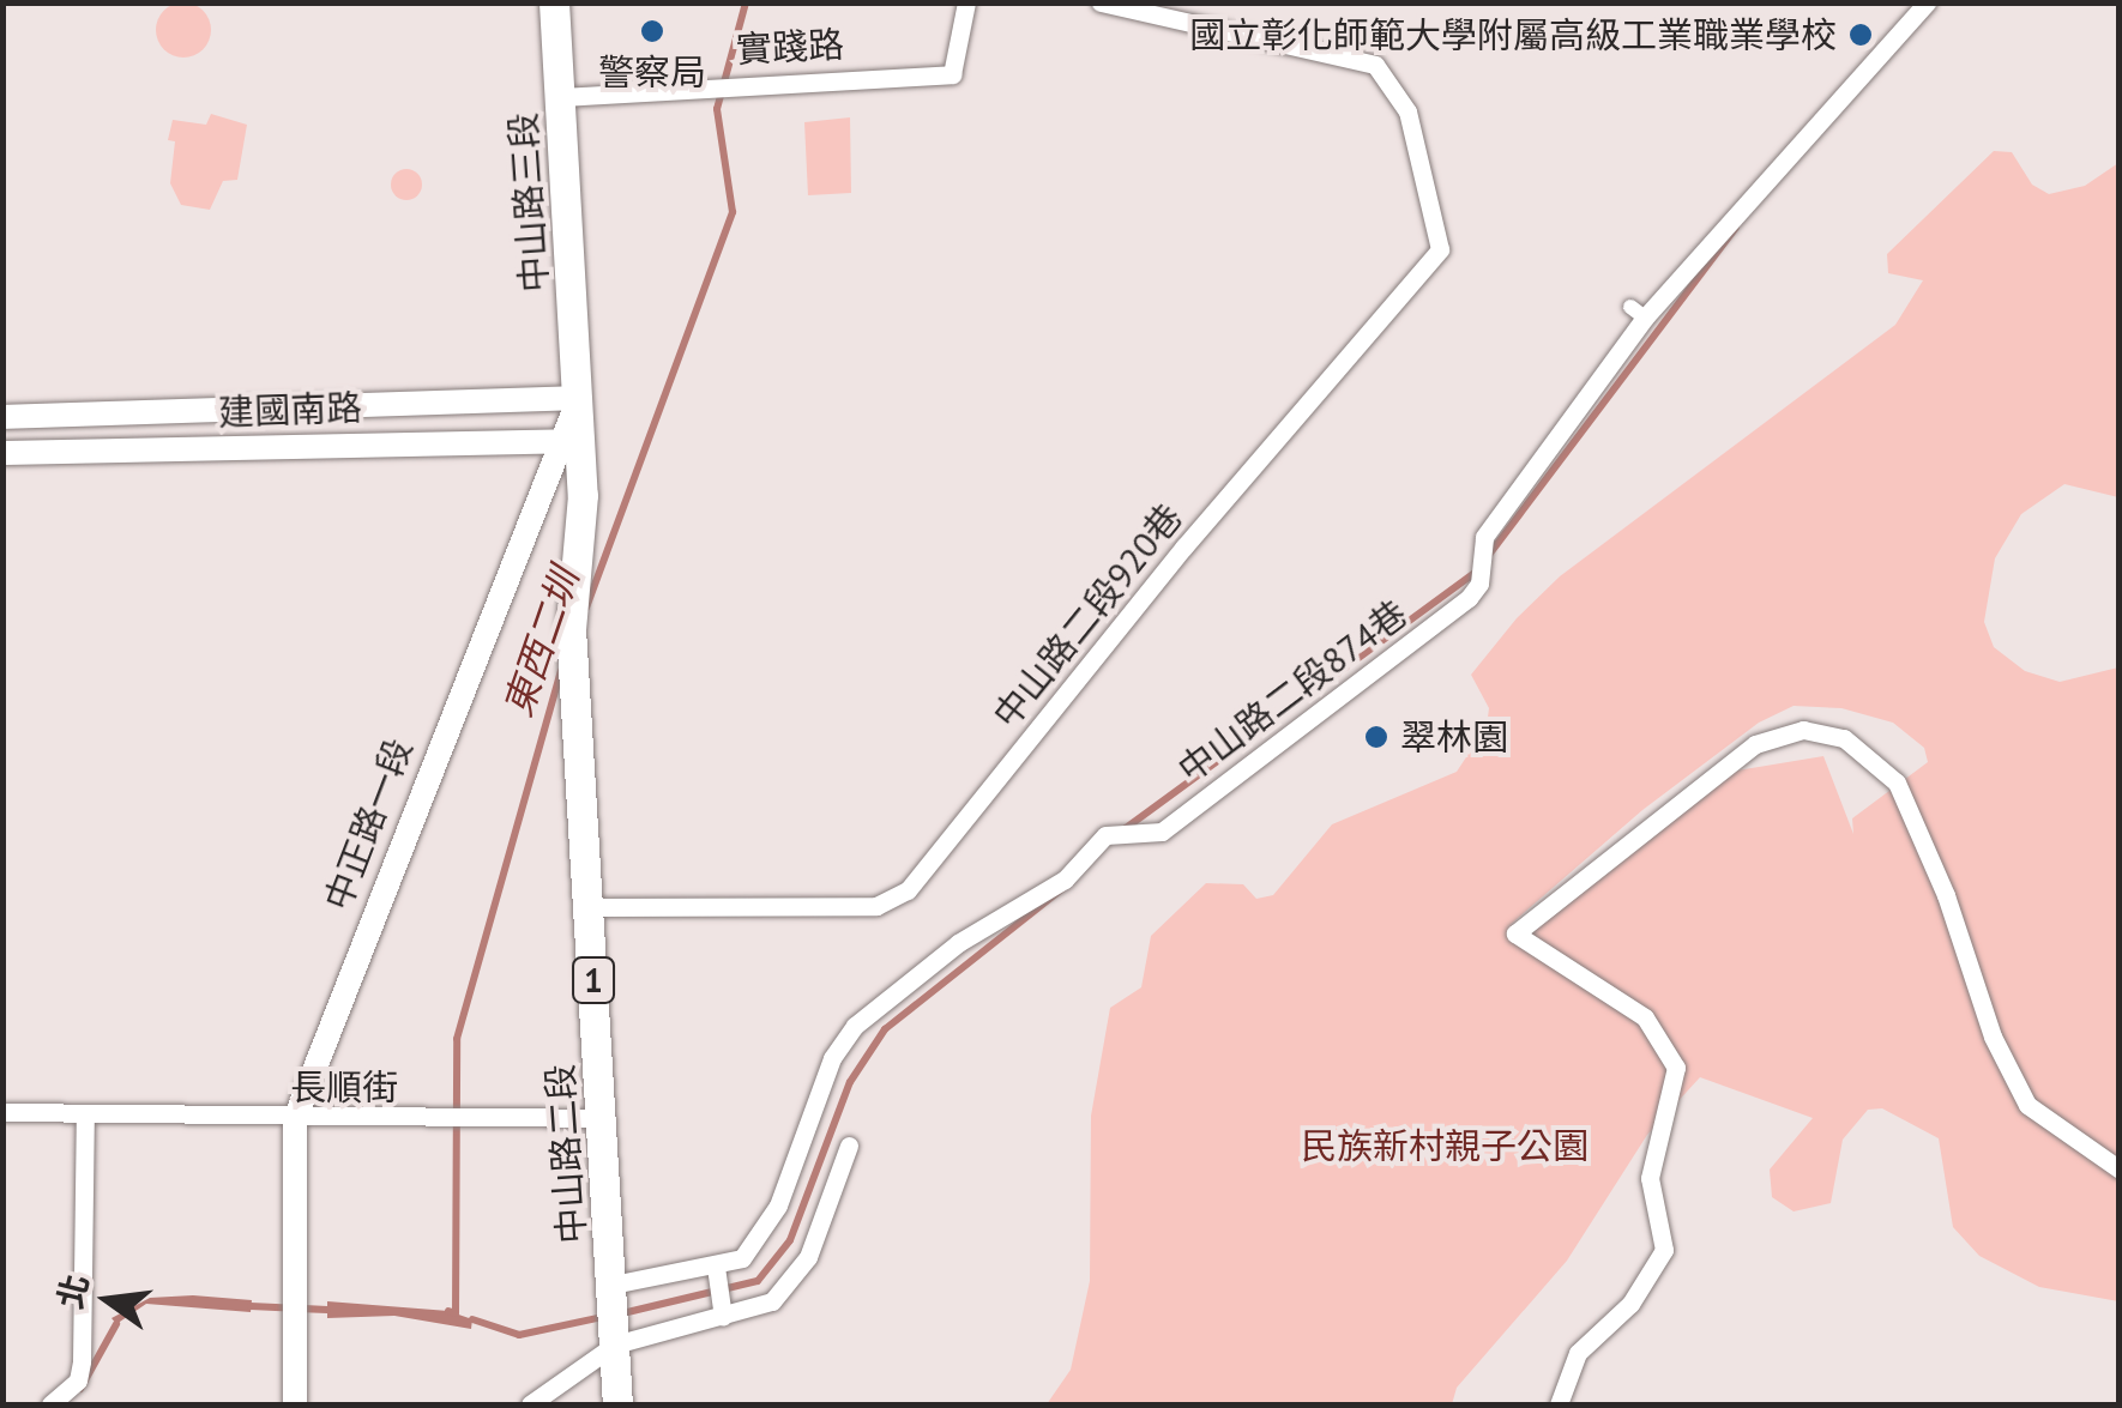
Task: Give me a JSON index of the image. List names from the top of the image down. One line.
{"streets":{"main road":["中山路三段","1","中山路二段"],"street":["實踐路","建國南路","中山路二段920巷","中山路二段874巷","中正路一段","長順街"]},"crossings":[["實踐路","中山路三段"],["中山路三段","建國南路"],["中山路三段","中山路二段"],["建國南路","中正路一段"],["建國南路","中山路二段"],["中山路二段920巷","中山路二段"],["中山路二段874巷","中山路二段"],["中正路一段","長順街"],["中正路一段","中山路二段"],["長順街","中山路二段"]],"water":["東西二圳"],"parks":["民族新村親子公園"],"places":["警察局","國立彰化師範大學附屬高級工業職業學校","翠林園"],"north":"left"}
